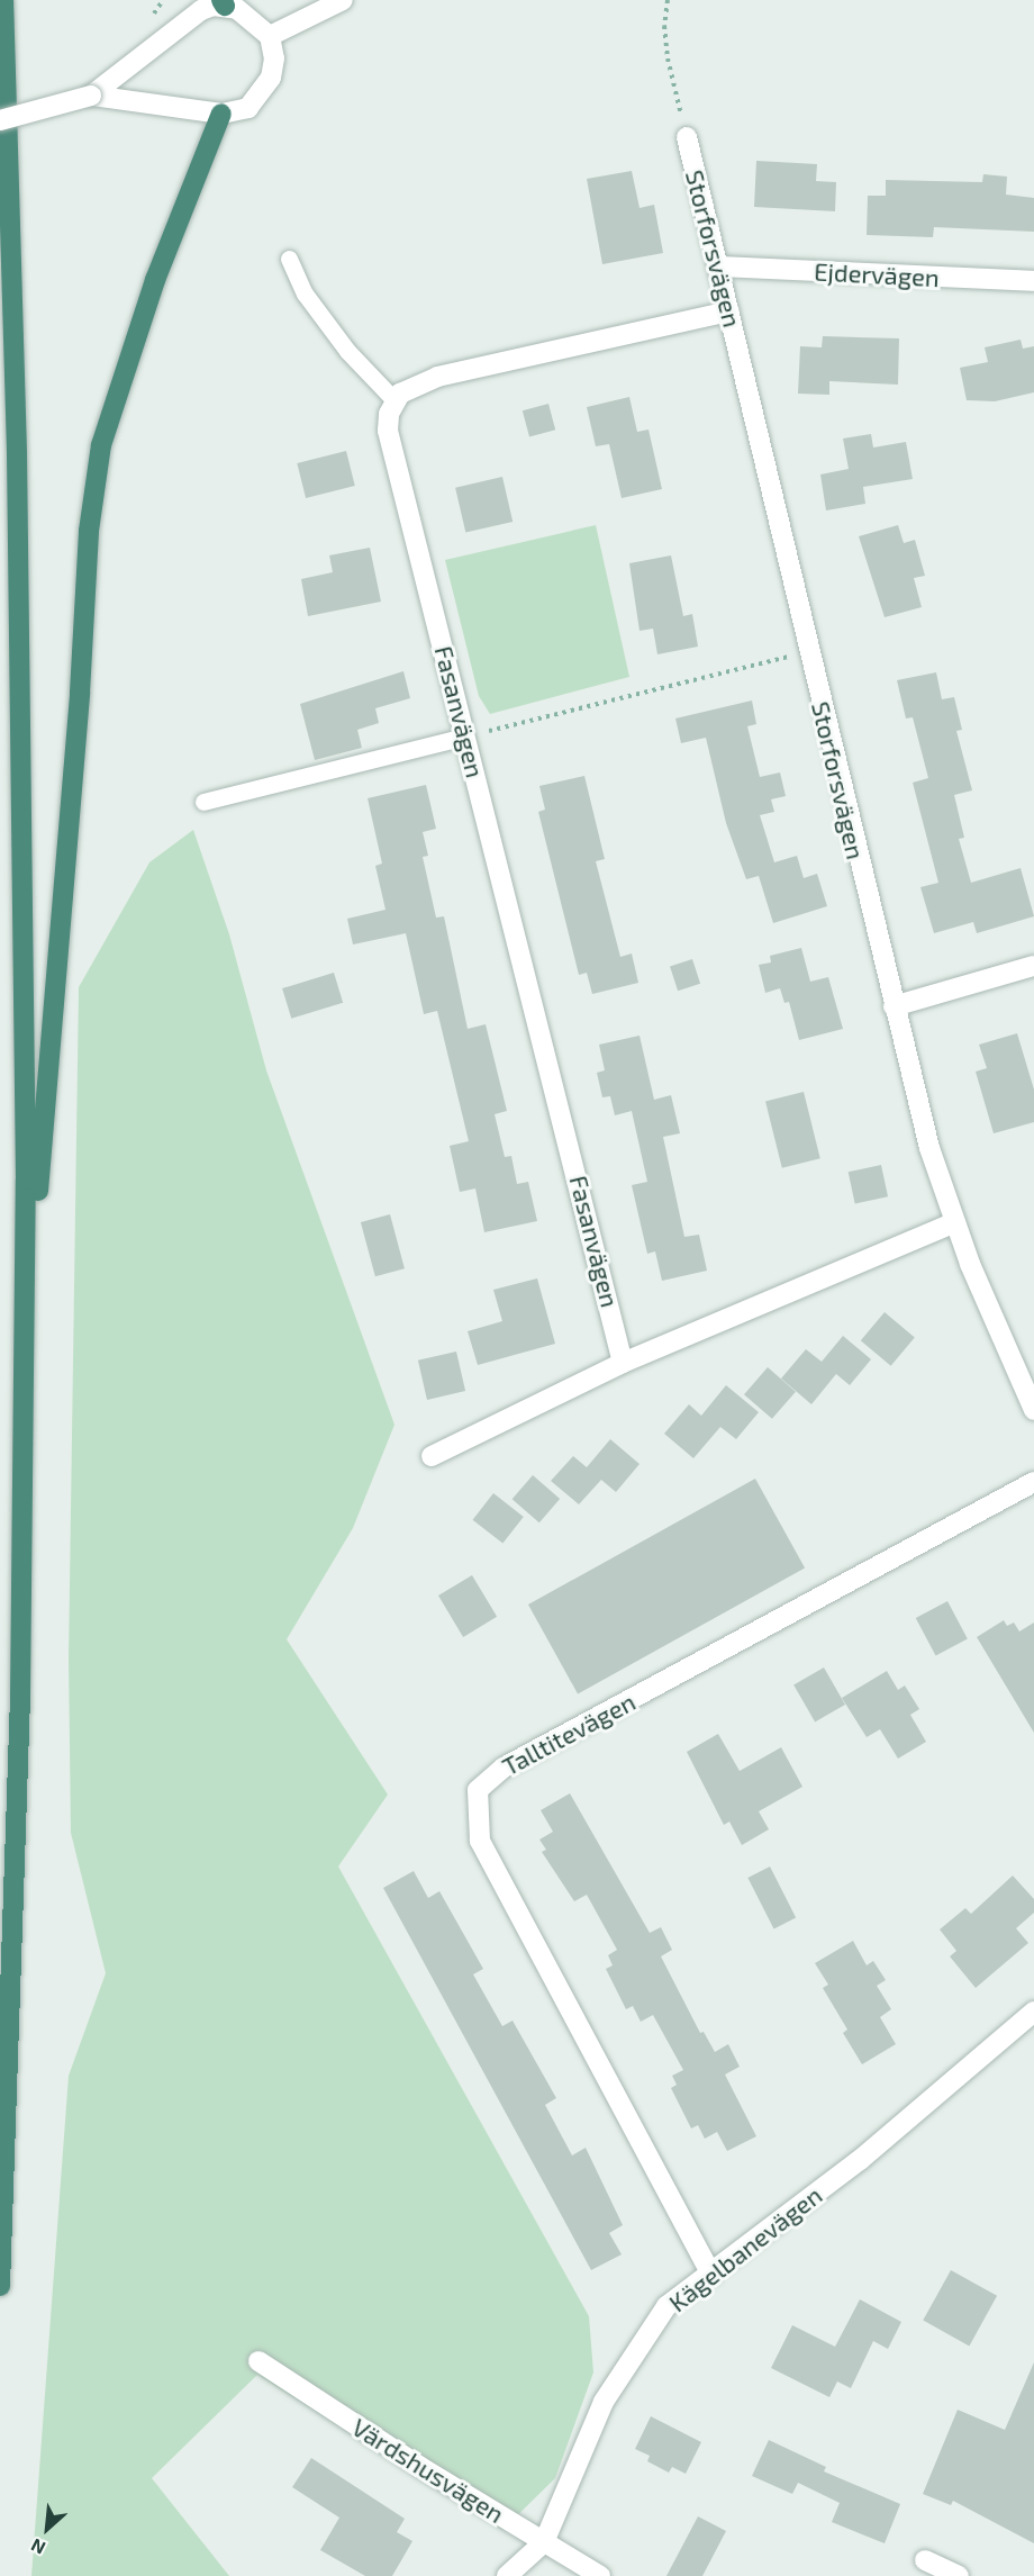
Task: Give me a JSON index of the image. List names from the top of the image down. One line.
{"streets":{"street":["Storforsvägen","Ejdervägen","Fasanvägen","Talltitevägen","Kägelbanevägen","Värdshusvägen"]},"crossings":[["Storforsvägen","Ejdervägen"],["Talltitevägen","Kägelbanevägen"],["Kägelbanevägen","Värdshusvägen"]],"north":"bottom left"}
